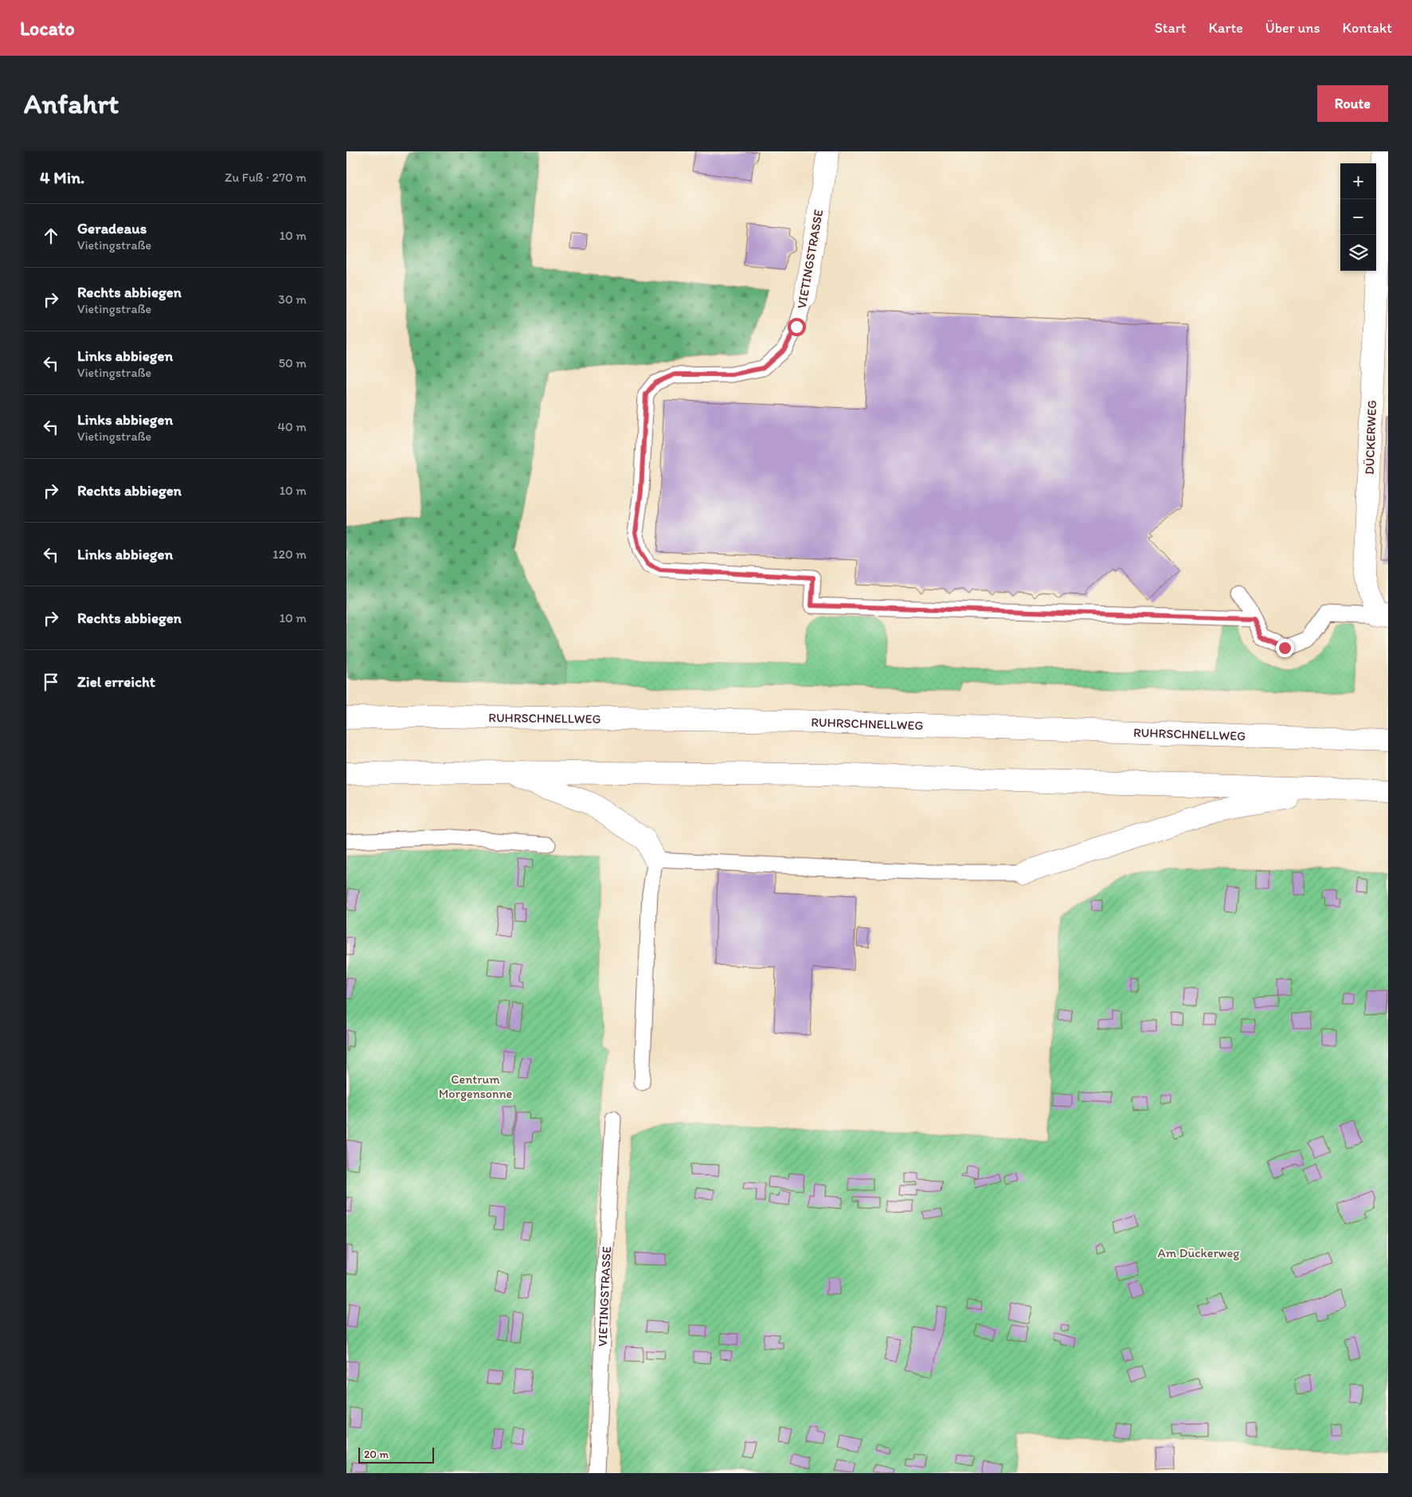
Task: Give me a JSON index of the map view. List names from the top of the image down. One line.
{"streets":{"main road":["VIETINGSTRASSE","DÜCKERWEG","RUHRSCHNELLWEG"]},"parks":["Centrum Morgensonne","Am Dückerweg"],"scale_bar":"20 m","page":{"header":"Locato","nav":["Start","Karte","Über uns","Kontakt"],"buttons":"Route","title":"Anfahrt","heading":["4 Min.","Zu Fuß · 270 m"],"map_buttons":["+","−"],"list":[["Geradeaus","Vietingstraße","10 m"],["Rechts abbiegen","Vietingstraße","30 m"],["Links abbiegen","Vietingstraße","50 m"],["Links abbiegen","Vietingstraße","40 m"],["Rechts abbiegen","10 m"],["Links abbiegen","120 m"],["Rechts abbiegen","10 m"],"Ziel erreicht"],"scale":"20 m"}}
